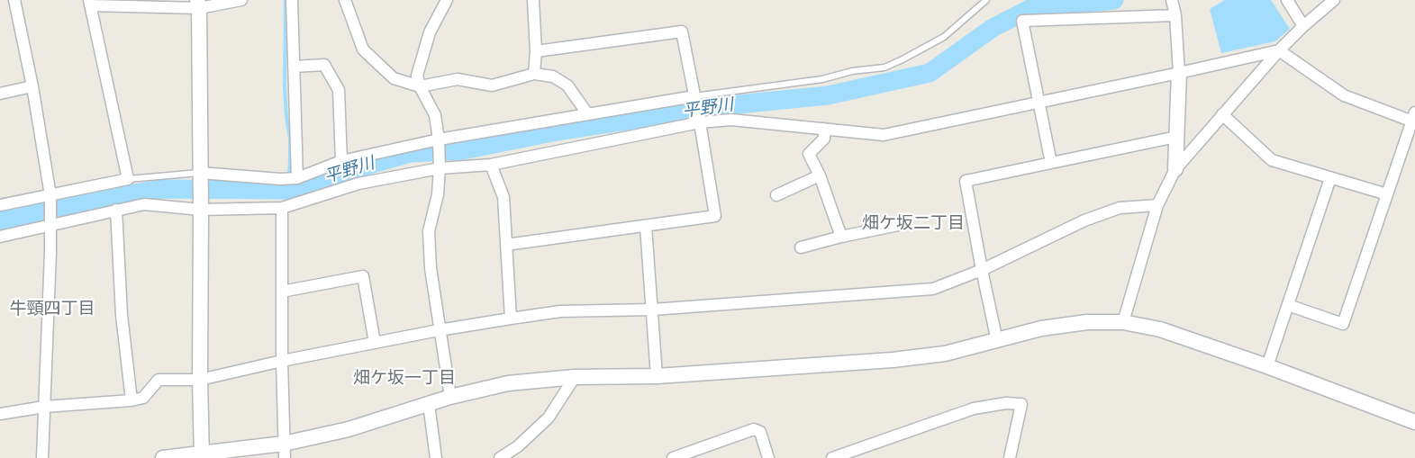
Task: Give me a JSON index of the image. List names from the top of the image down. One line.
{"districts":["畑ケ坂二丁目","牛頸四丁目","畑ケ坂一丁目"],"water":["平野川"]}
